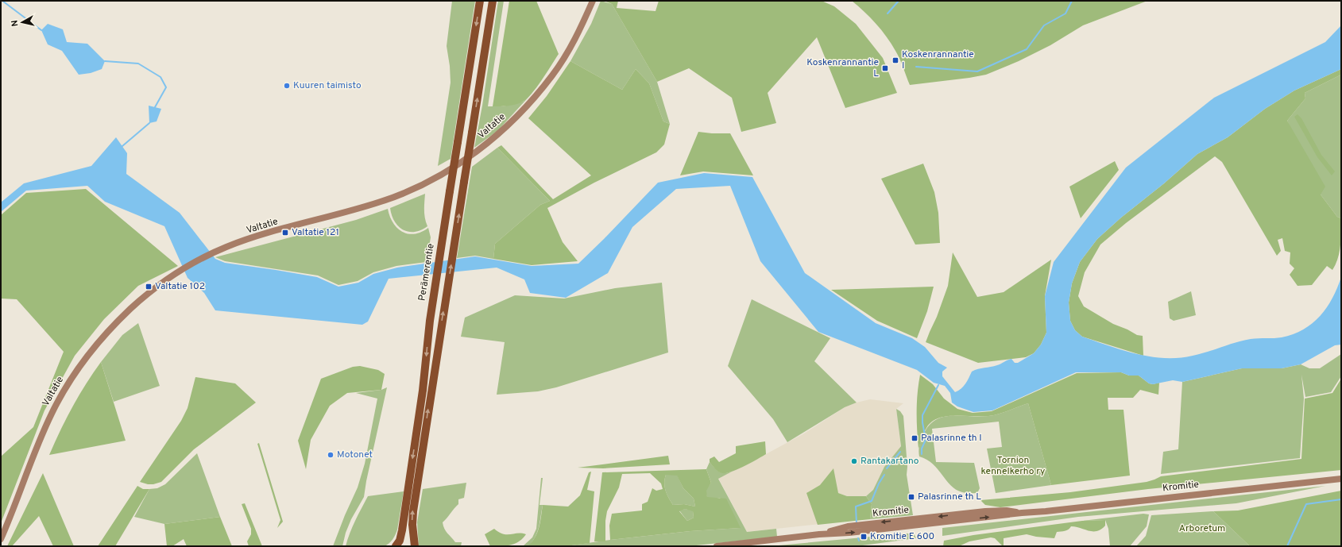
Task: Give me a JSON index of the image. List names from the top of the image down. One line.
{"streets":{"highway":["Perämerentie"],"main road":["Valtatie","Kromitie"]},"parks":["Tornion kennelkerho ry","Arboretum"],"places":{"transit":["Koskenrannantie I","Koskenrannantie L","Valtatie 121","Valtatie 102","Palasrinne th I","Palasrinne th L","Kromitie E 600"],"other":["Kuuren taimisto","Motonet","Rantakartano"]},"north":"left"}
